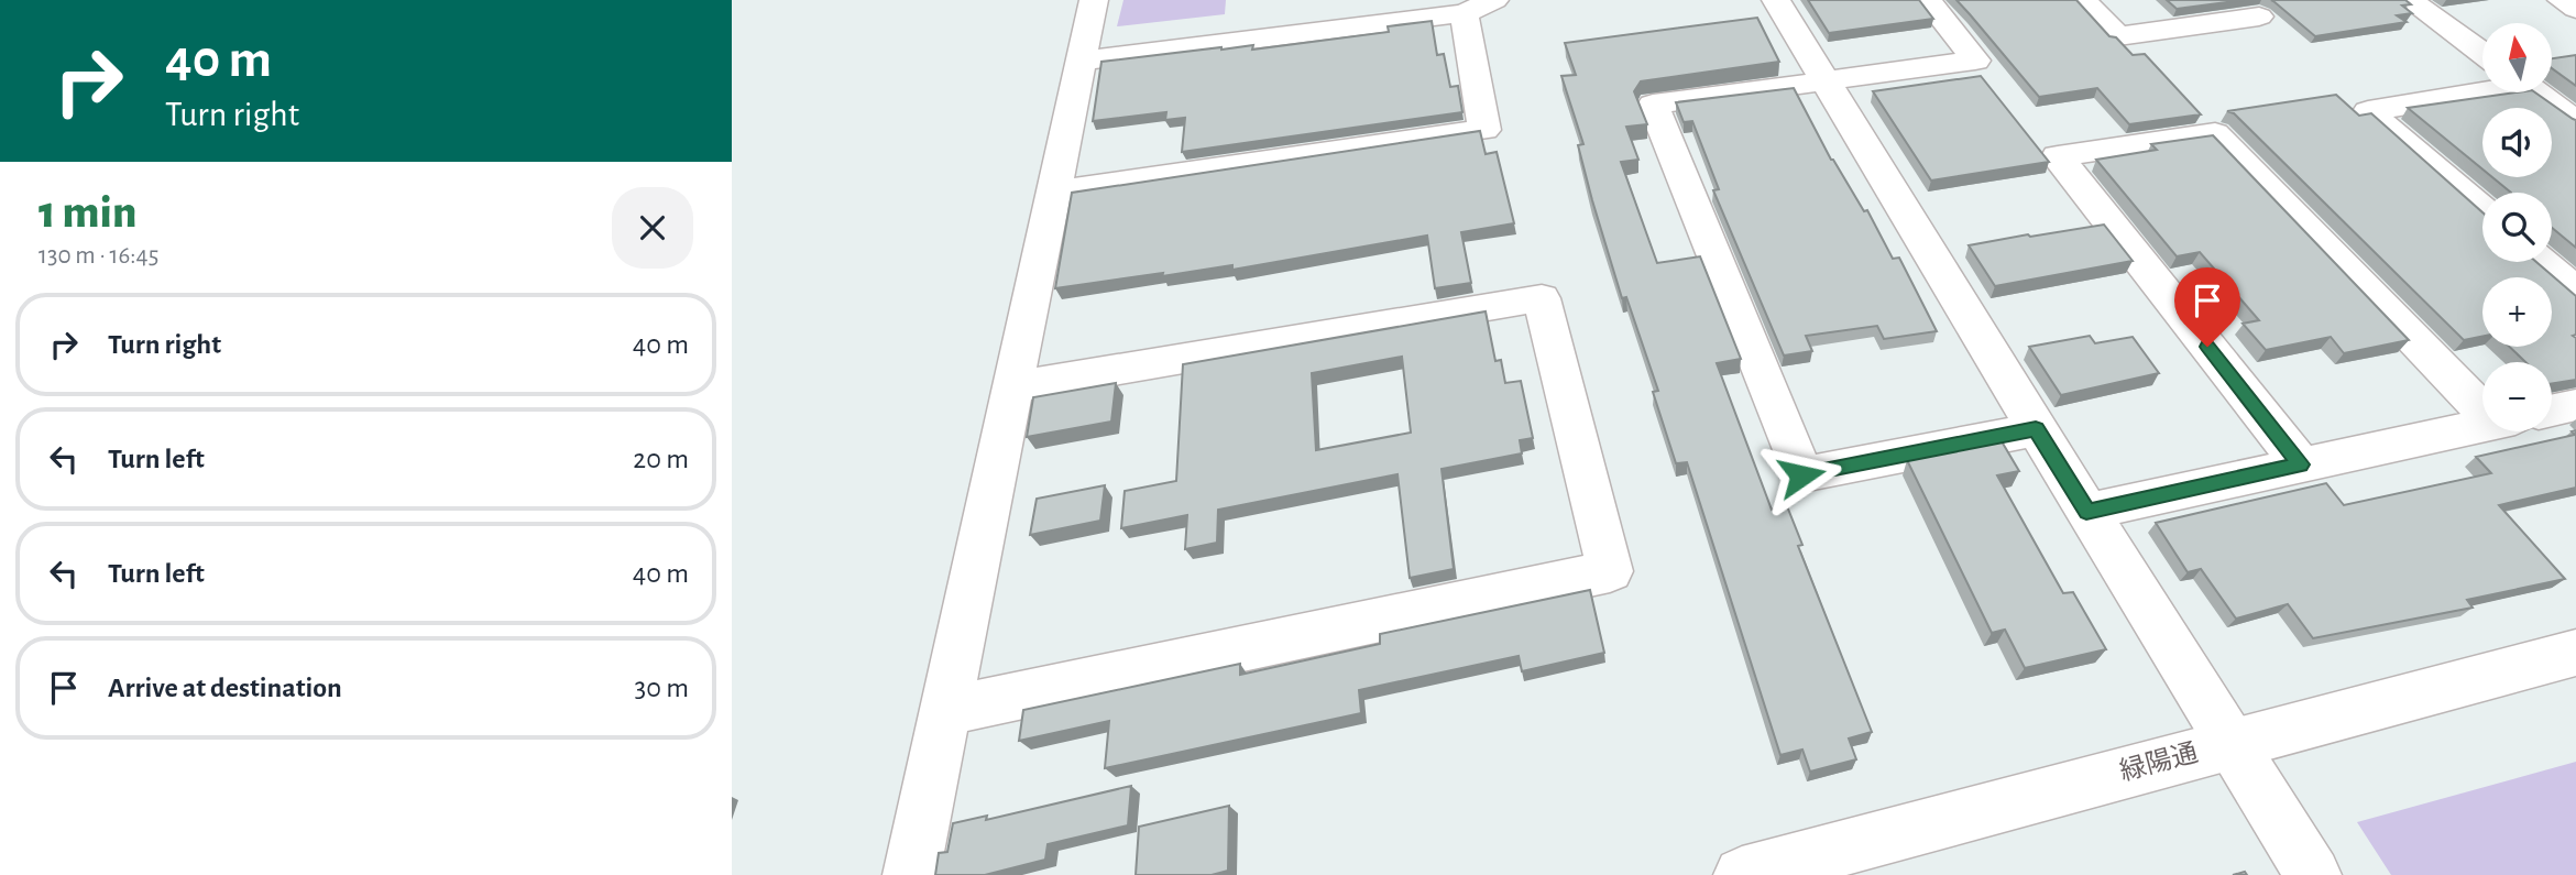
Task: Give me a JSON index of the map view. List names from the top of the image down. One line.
{"streets":{"street":["緑陽通"]},"north":"top","page":{"turn":["40 m","Turn right"],"map_buttons":["+","−"],"heading":["1 min","130 m · 16:45"],"list":[{"name":"Turn right","value":"40 m"},{"name":"Turn left","value":"20 m"},{"name":"Turn left","value":"40 m"},{"name":"Arrive at destination","value":"30 m"}]}}
